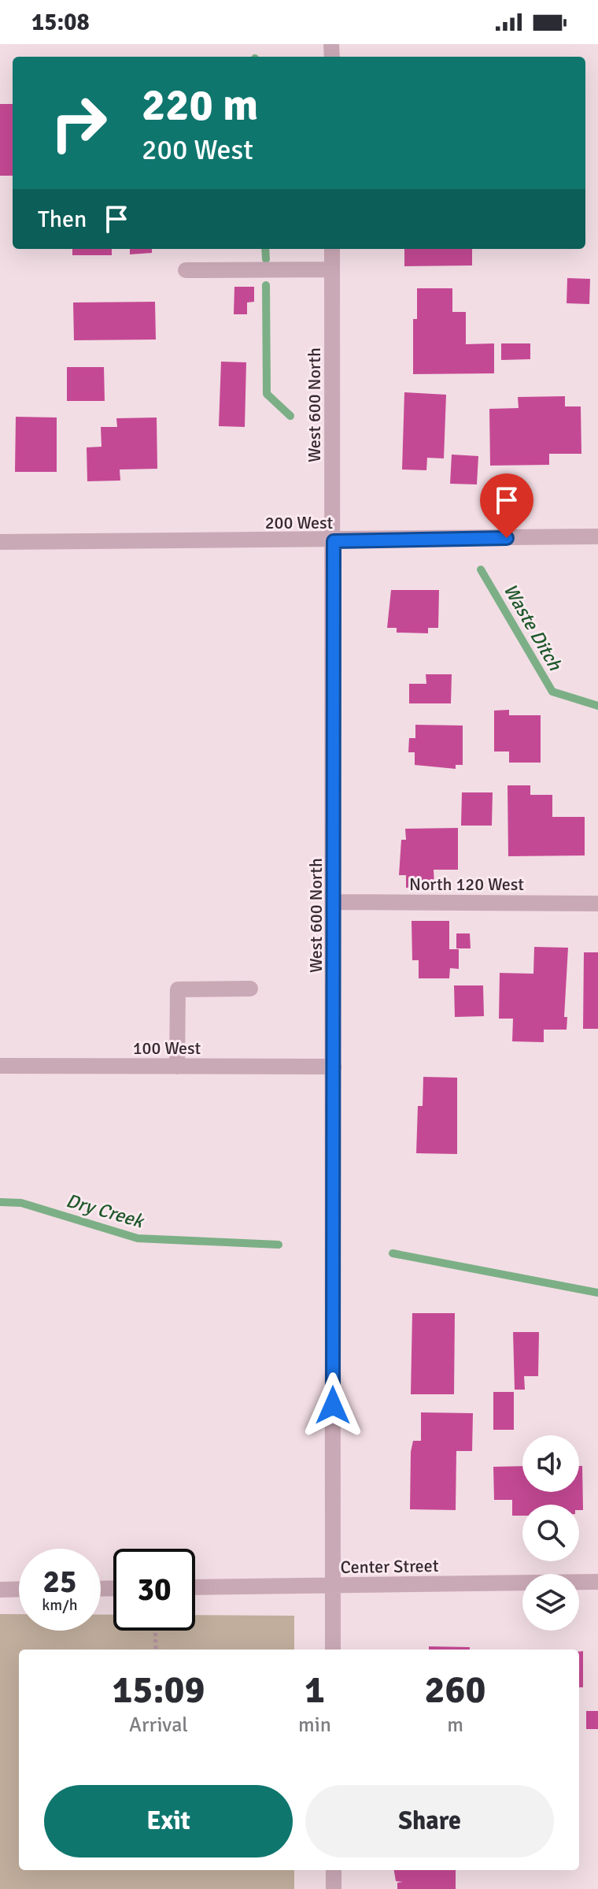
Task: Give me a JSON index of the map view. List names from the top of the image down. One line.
{"streets":{"street":["West 600 North","200 West","North 120 West","100 West","Center Street"]},"crossings":[["West 600 North","200 West"],["West 600 North","North 120 West"],["West 600 North","100 West"],["West 600 North","Center Street"]],"water":["Waste Ditch","Dry Creek"],"page":{"status":"15:08","turn":["220 m","200 West"],"then":"Then","speed":"25 km/h","limit":"30","eta":["15:09","Arrival","1","min","260","m"],"buttons":["Exit","Share"]}}
